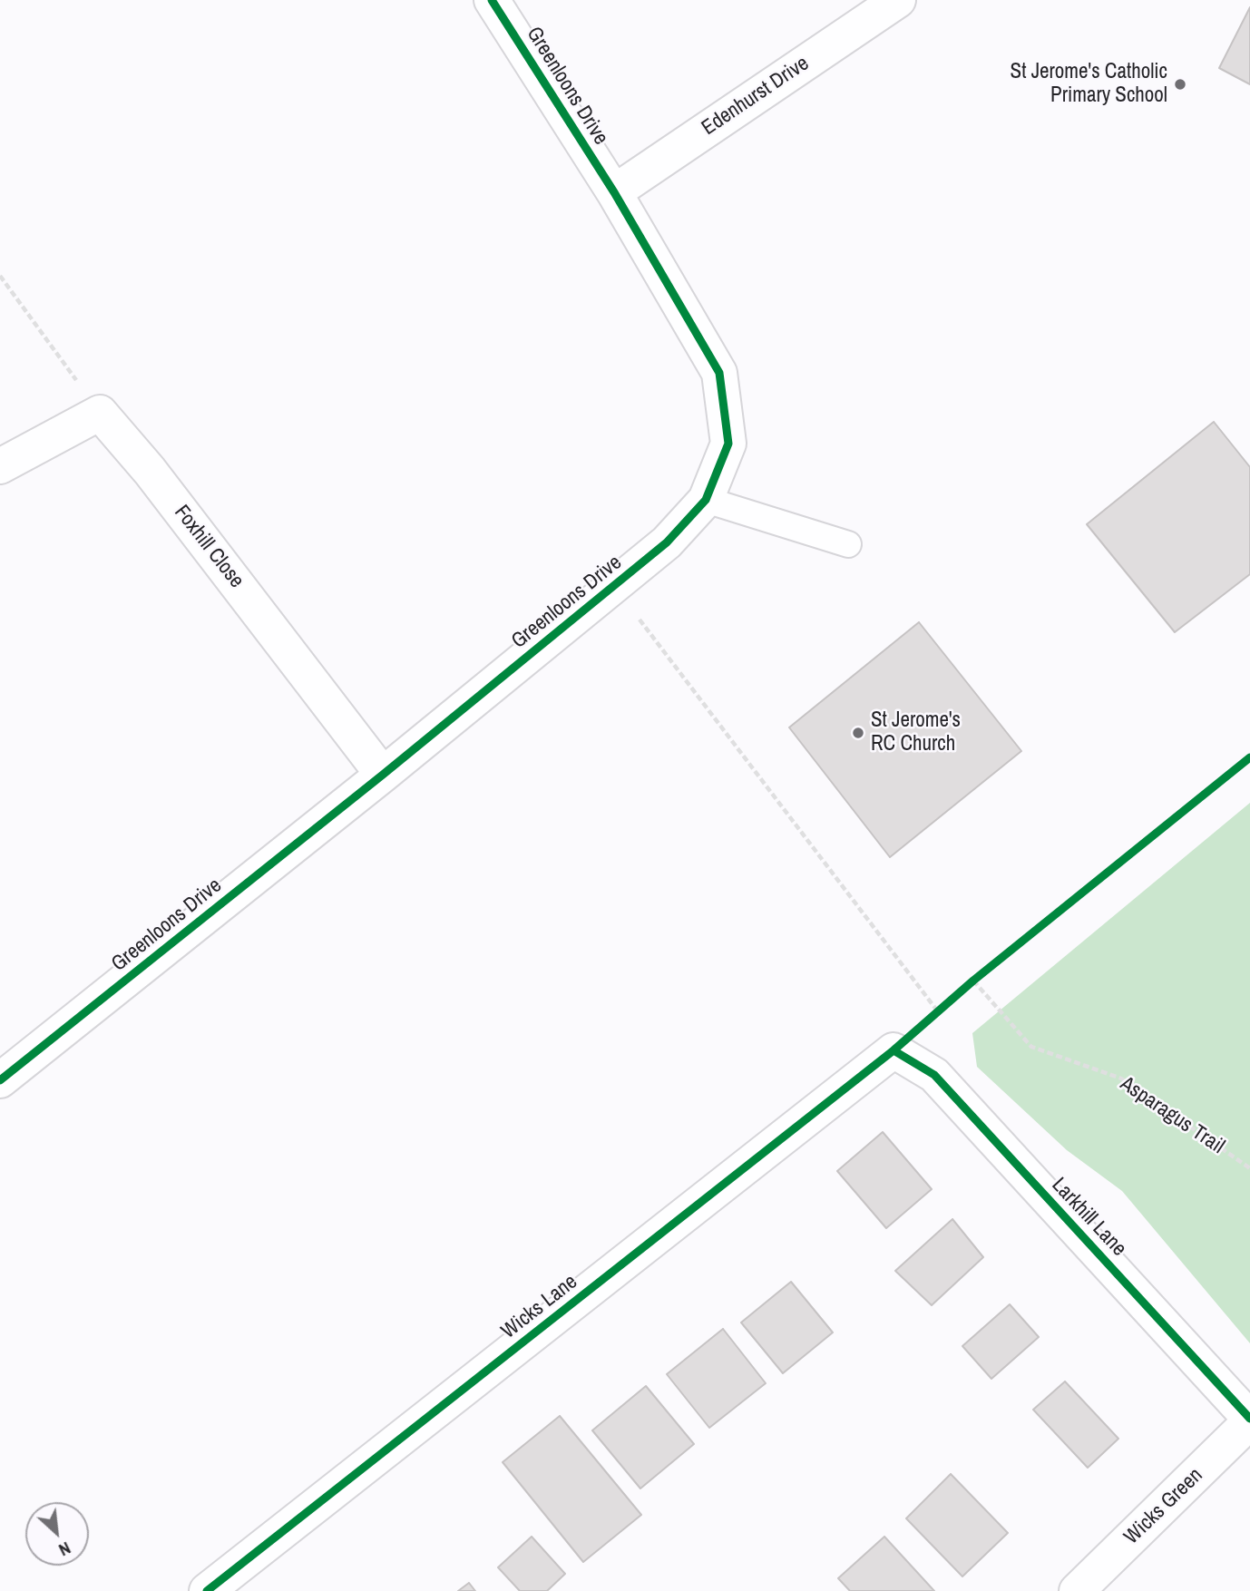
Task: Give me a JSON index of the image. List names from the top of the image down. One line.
{"streets":{"street":["Greenloons Drive","Edenhurst Drive","Foxhill Close","Larkhill Lane","Wicks Lane","Wicks Green"],"path":["Asparagus Trail"]},"crossings":[["Greenloons Drive","Edenhurst Drive"],["Greenloons Drive","Foxhill Close"],["Larkhill Lane","Wicks Lane"],["Larkhill Lane","Wicks Green"]],"places":["St Jerome's Catholic Primary School","St Jerome's RC Church"],"north":"bottom right"}
